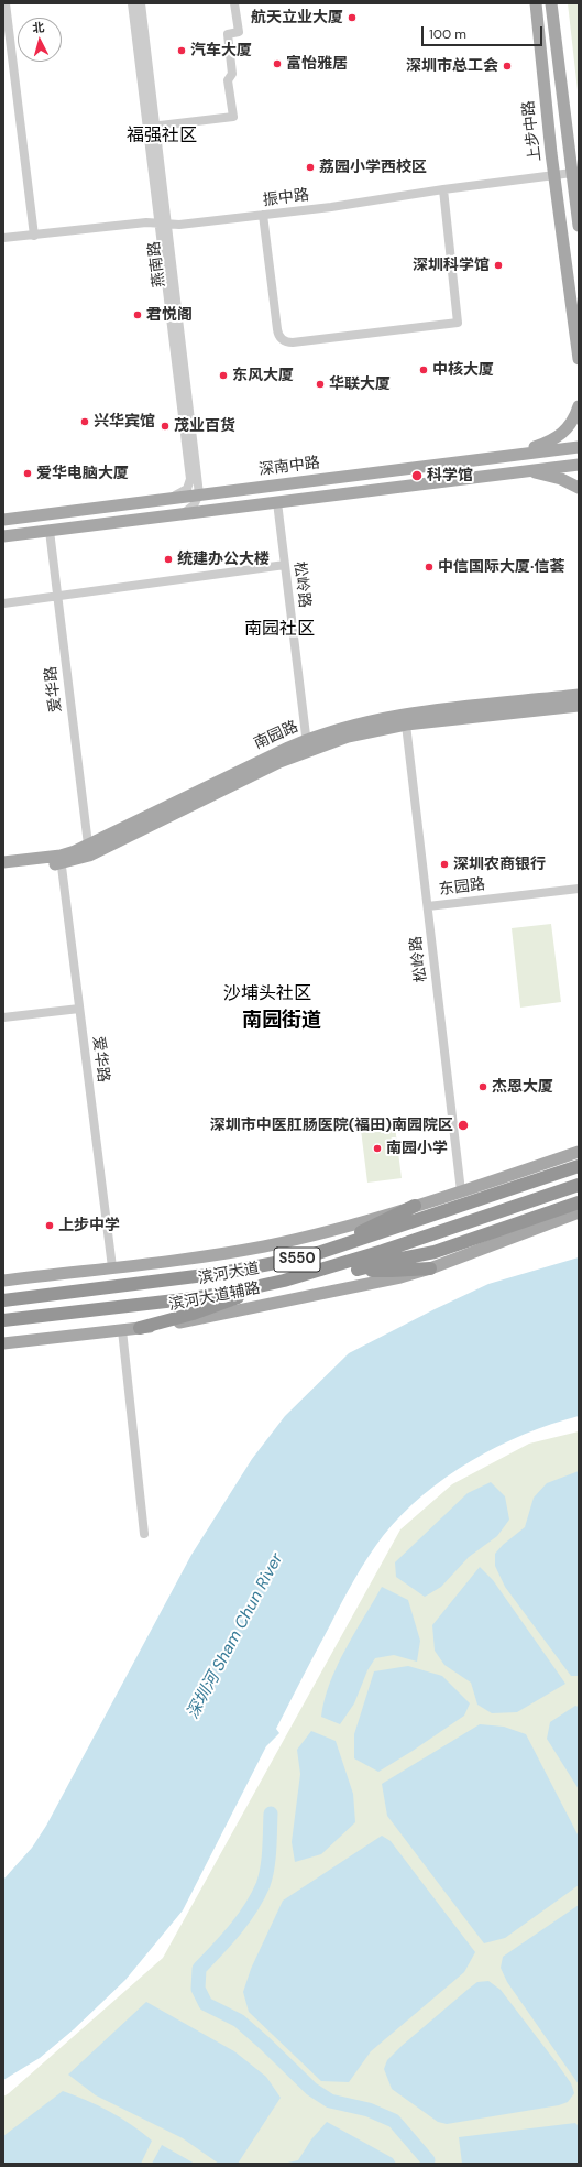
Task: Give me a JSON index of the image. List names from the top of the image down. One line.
{"streets":{"highway":["S550","滨河大道"],"main road":["上步中路","深南中路","南园路","滨河大道辅路"],"street":["振中路","燕南路","松岭路","爱华路","东园路"]},"crossings":[["上步中路","振中路"],["振中路","燕南路"],["燕南路","深南中路"],["松岭路","南园路"],["松岭路","东园路"],["爱华路","南园路"]],"districts":["福强社区","南园社区","沙埔头社区","南园街道"],"water":["深圳河 Sham Chun River"],"places":["航天立业大厦","汽车大厦","富怡雅居","深圳市总工会","荔园小学西校区","深圳科学馆","君悦阁","中核大厦","东风大厦","华联大厦","兴华宾馆","茂业百货","爱华电脑大厦","科学馆","统建办公大楼","中信国际大厦·信荟","深圳农商银行","杰恩大厦","深圳市中医肛肠医院(福田)南园院区","南园小学","上步中学"],"scale_bar":"100 m","north":"top"}
